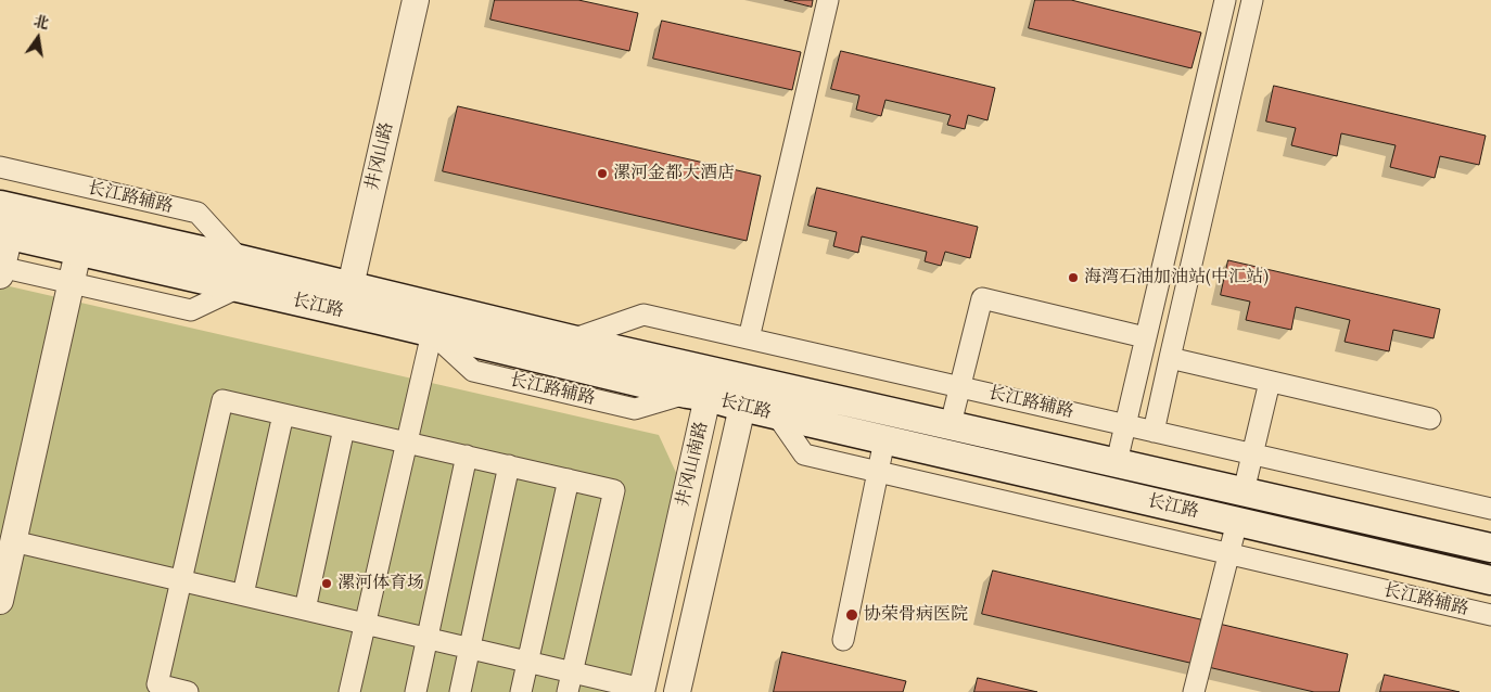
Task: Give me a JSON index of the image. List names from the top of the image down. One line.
{"streets":{"main road":["长江路"],"street":["井冈山路","长江路辅路","井冈山南路"]},"crossings":[["井冈山路","长江路"],["长江路辅路","长江路"],["长江路","井冈山南路"]],"places":["漯河金都大酒店","海湾石油加油站(中汇站)","漯河体育场","协荣骨病医院"],"north":"top"}
